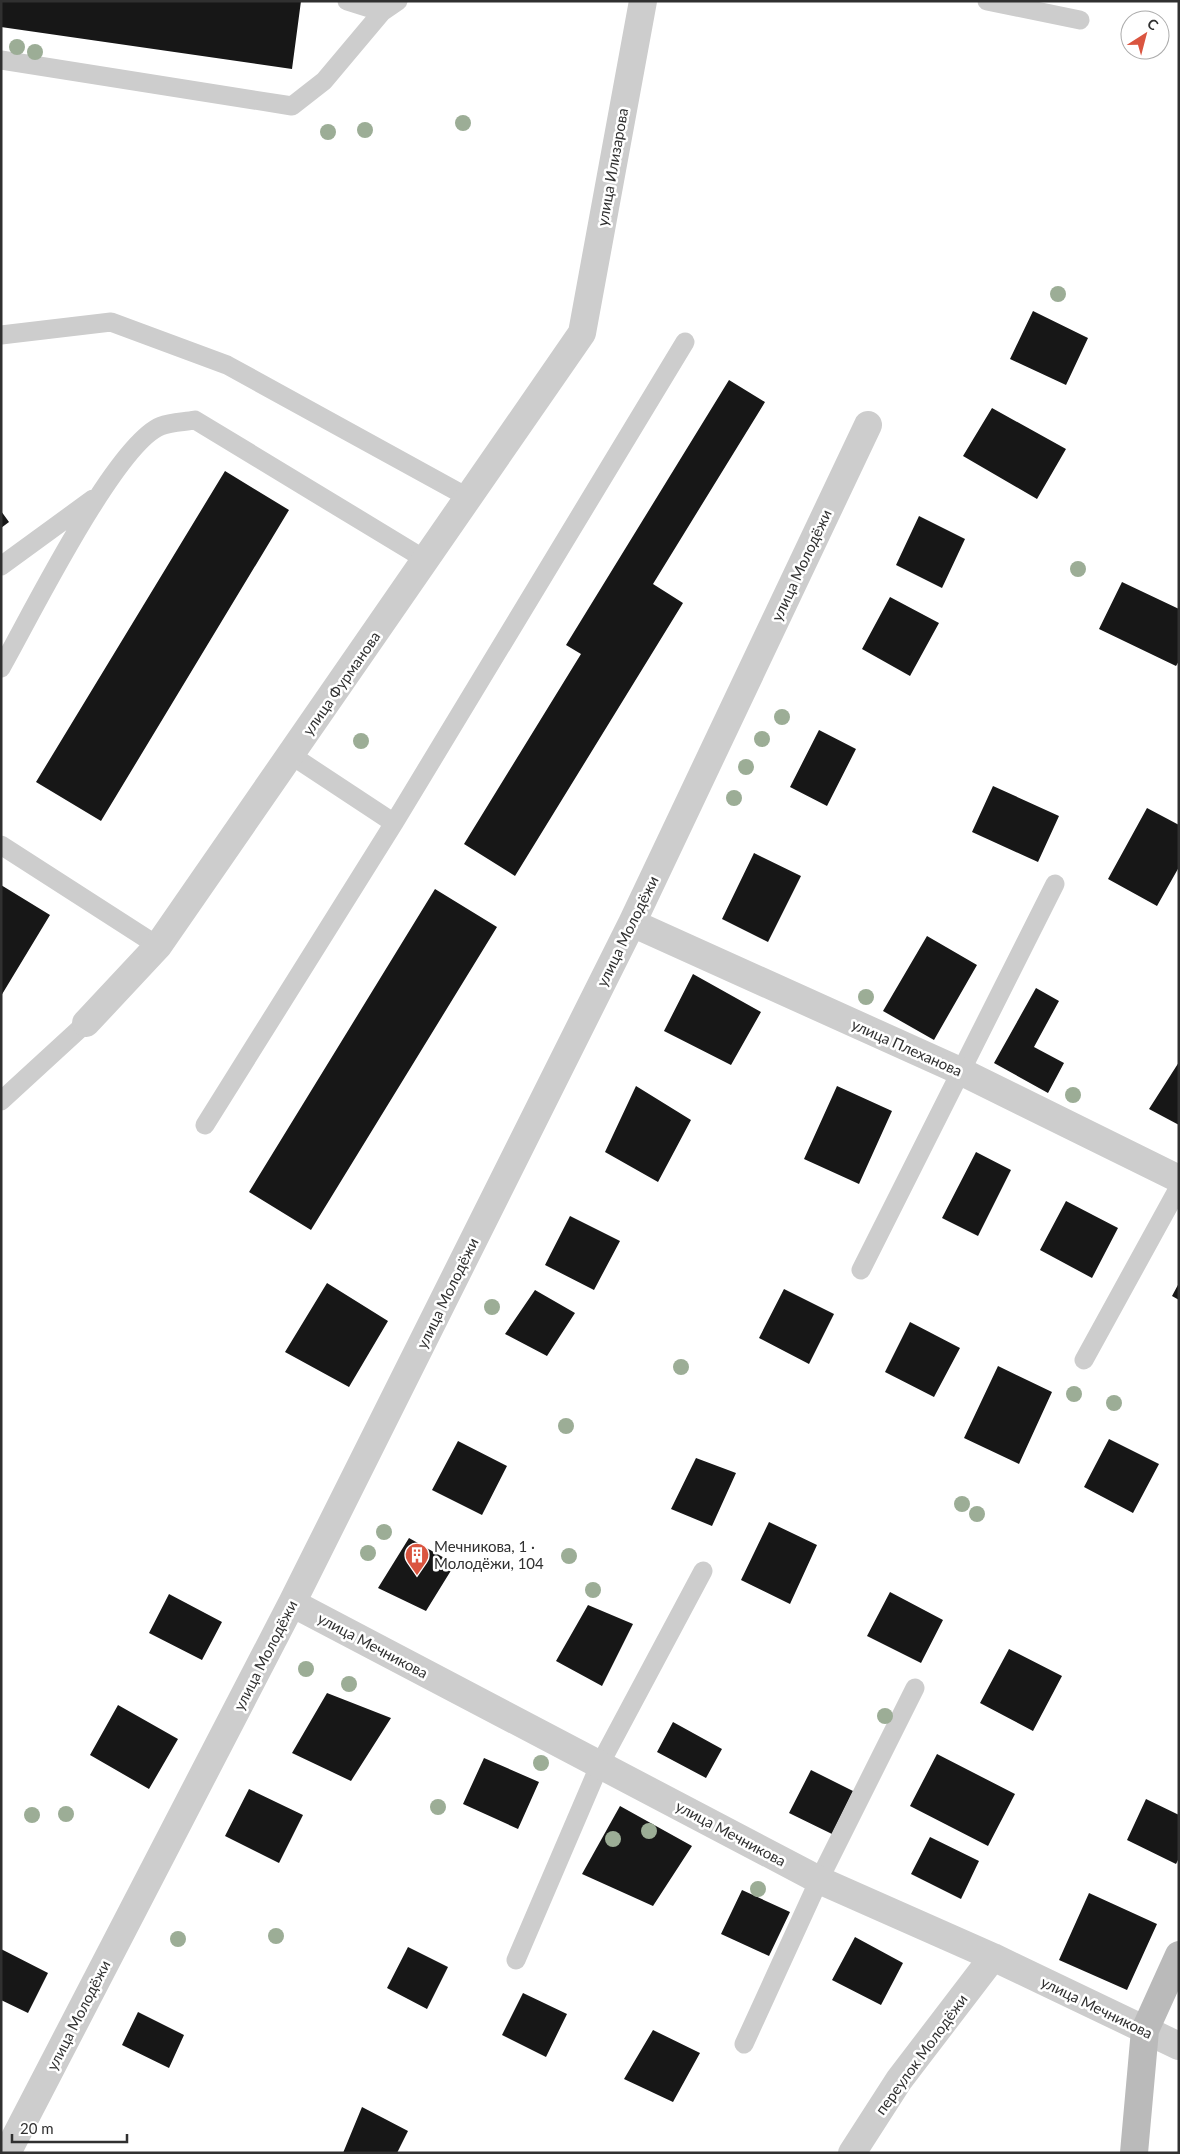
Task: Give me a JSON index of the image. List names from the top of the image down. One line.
{"streets":{"street":["улица Илизарова","улица Молодёжи","улица Фурманова","улица Плеханова","улица Мечникова","переулок Молодёжи"]},"crossings":[["улица Илизарова","улица Фурманова"],["улица Молодёжи","улица Плеханова"],["улица Молодёжи","улица Мечникова"],["улица Мечникова","переулок Молодёжи"]],"places":{"building":["Мечникова, 1 · Молодёжи, 104"]},"scale_bar":"20 m","north":"top right"}
